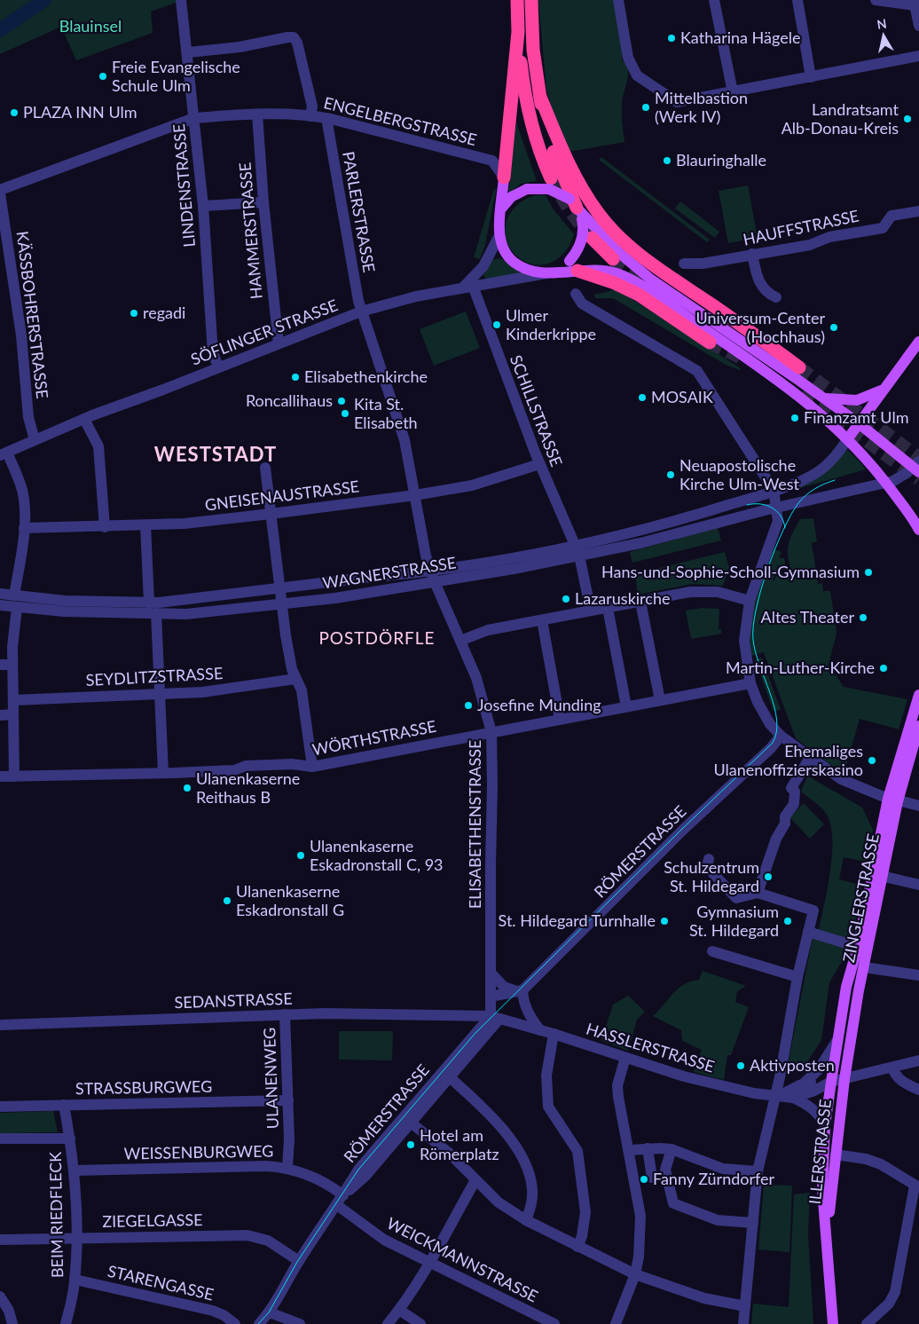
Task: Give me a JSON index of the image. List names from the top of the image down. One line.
{"streets":{"main road":["WAGNERSTRASSE","ZINGLERSTRASSE","ILLERSTRASSE"],"street":["ENGELBERGSTRASSE","LINDENSTRASSE","PARLERSTRASSE","HAUFFSTRASSE","HAMMERSTRASSE","KÄSSBOHRERSTRASSE","SÖFLINGER STRASSE","SCHILLSTRASSE","GNEISENAUSTRASSE","SEYDLITZSTRASSE","WÖRTHSTRASSE","ELISABETHENSTRASSE","RÖMERSTRASSE","SEDANSTRASSE","HASSLERSTRASSE","ULANENWEG","STRASSBURGWEG","WEISSENBURGWEG","BEIM RIEDFLECK","ZIEGELGASSE","WEICKMANNSTRASSE","STARENGASSE"]},"crossings":[["ENGELBERGSTRASSE","LINDENSTRASSE"],["ENGELBERGSTRASSE","PARLERSTRASSE"],["ENGELBERGSTRASSE","HAMMERSTRASSE"],["ENGELBERGSTRASSE","KÄSSBOHRERSTRASSE"],["LINDENSTRASSE","SÖFLINGER STRASSE"],["PARLERSTRASSE","SÖFLINGER STRASSE"],["HAMMERSTRASSE","SÖFLINGER STRASSE"],["KÄSSBOHRERSTRASSE","SÖFLINGER STRASSE"],["SÖFLINGER STRASSE","SCHILLSTRASSE"],["SCHILLSTRASSE","GNEISENAUSTRASSE"],["SCHILLSTRASSE","WAGNERSTRASSE"],["WAGNERSTRASSE","ELISABETHENSTRASSE"],["WÖRTHSTRASSE","ELISABETHENSTRASSE"],["ELISABETHENSTRASSE","SEDANSTRASSE"],["ELISABETHENSTRASSE","HASSLERSTRASSE"],["RÖMERSTRASSE","WEISSENBURGWEG"],["RÖMERSTRASSE","ZIEGELGASSE"],["RÖMERSTRASSE","WEICKMANNSTRASSE"],["ZINGLERSTRASSE","ILLERSTRASSE"],["SEDANSTRASSE","HASSLERSTRASSE"],["SEDANSTRASSE","ULANENWEG"],["ULANENWEG","STRASSBURGWEG"],["ULANENWEG","WEISSENBURGWEG"],["STRASSBURGWEG","BEIM RIEDFLECK"],["WEISSENBURGWEG","BEIM RIEDFLECK"],["WEISSENBURGWEG","WEICKMANNSTRASSE"],["BEIM RIEDFLECK","ZIEGELGASSE"],["BEIM RIEDFLECK","STARENGASSE"]],"districts":["WESTSTADT","POSTDÖRFLE"],"parks":["Blauinsel"],"places":["Katharina Hägele","Freie Evangelische Schule Ulm","Mittelbastion (Werk IV)","PLAZA INN Ulm","Landratsamt Alb-Donau-Kreis","Blauringhalle","regadi","Ulmer Kinderkrippe","Universum-Center (Hochhaus)","Elisabethenkirche","MOSAIK","Roncallihaus","Kita St. Elisabeth","Finanzamt Ulm","Neuapostolische Kirche Ulm-West","Hans-und-Sophie-Scholl-Gymnasium","Lazaruskirche","Altes Theater","Martin-Luther-Kirche","Josefine Munding","Ehemaliges Ulanenoffizierskasino","Ulanenkaserne Reithaus B","Ulanenkaserne Eskadronstall C, 93","Schulzentrum St. Hildegard","Ulanenkaserne Eskadronstall G","St. Hildegard Turnhalle","Gymnasium St. Hildegard","Aktivposten","Hotel am Römerplatz","Fanny Zürndorfer"],"north":"top"}
